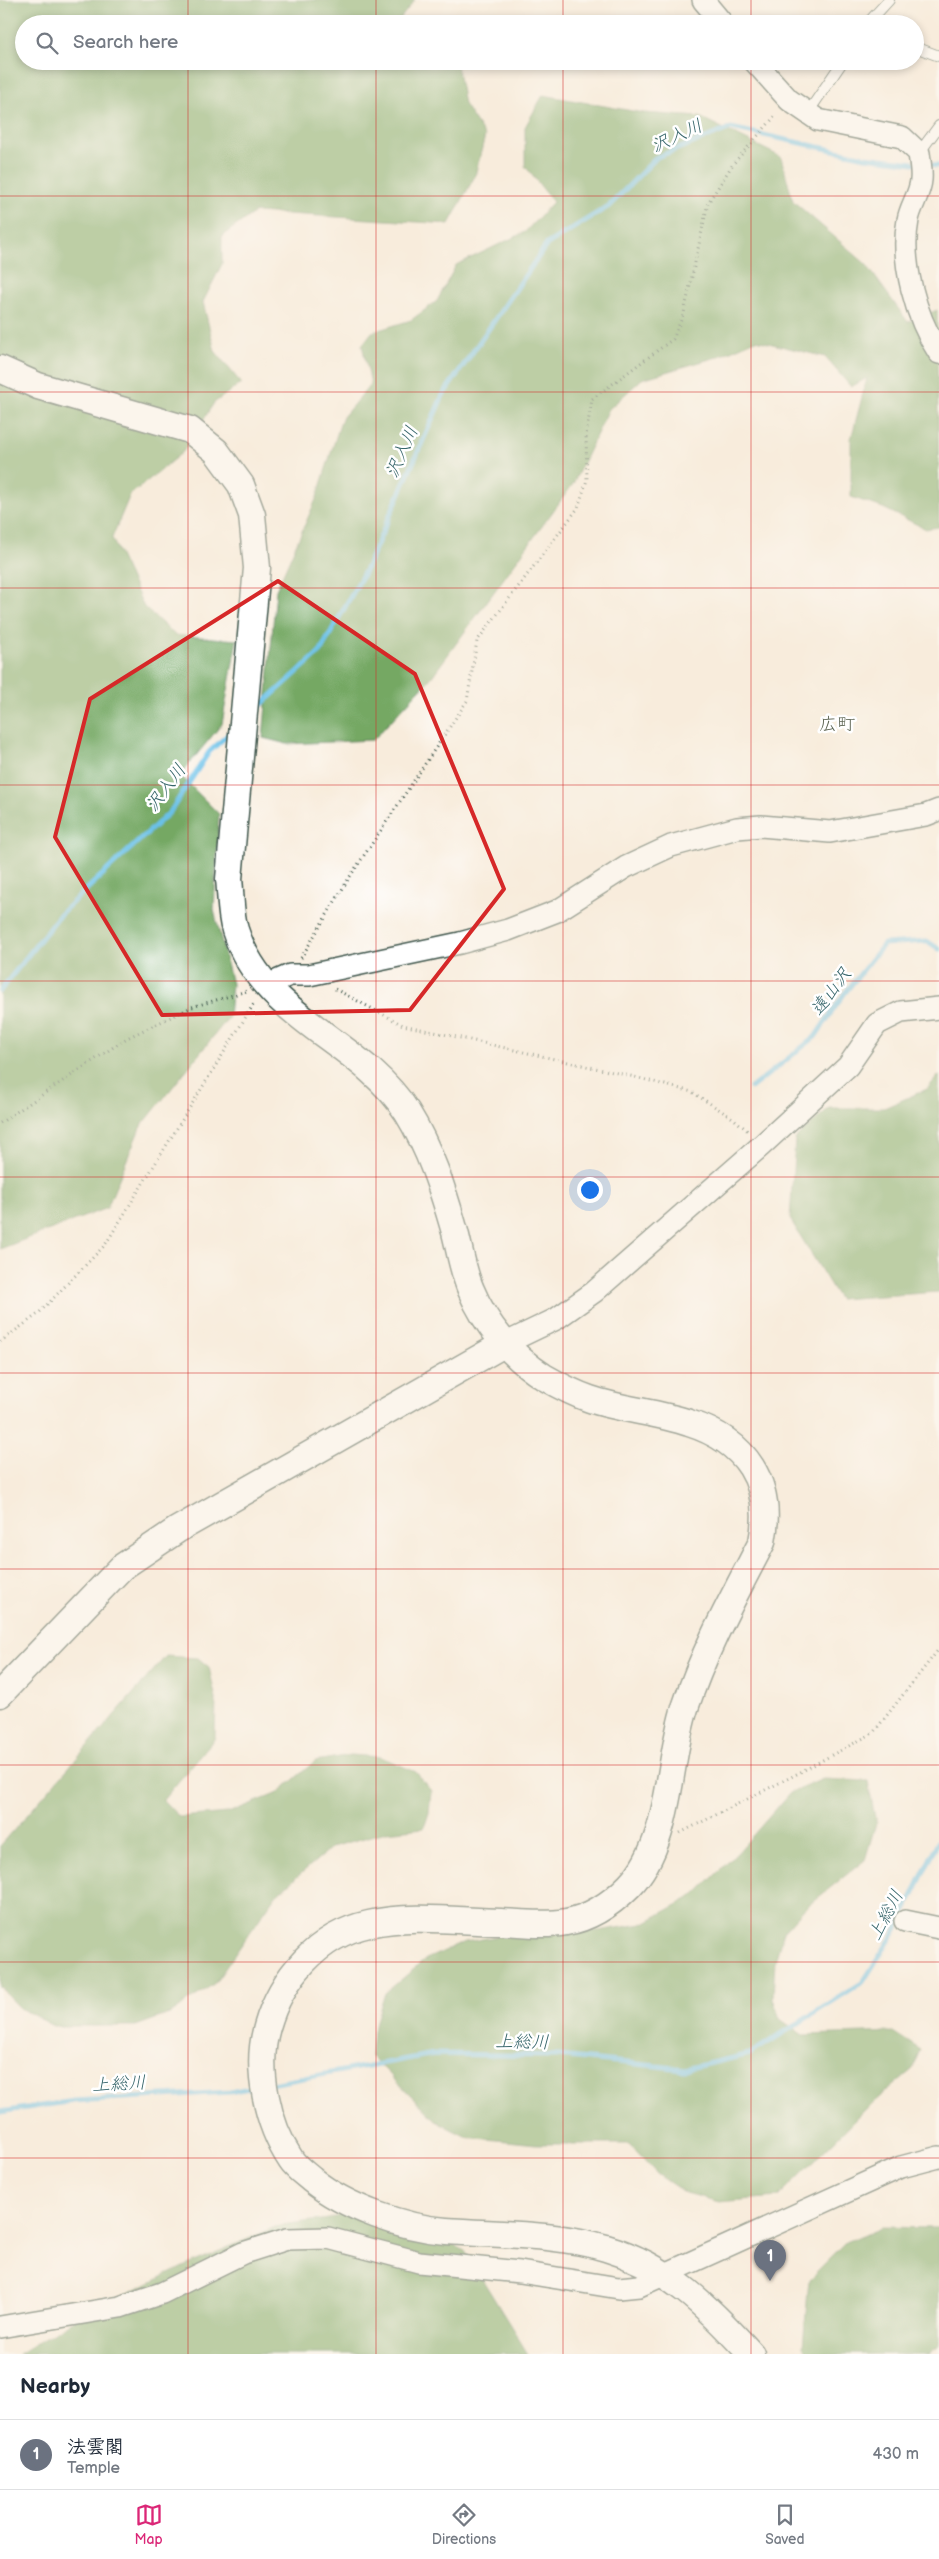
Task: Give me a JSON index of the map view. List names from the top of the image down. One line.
{"districts":["広町"],"water":["沢入川","遠山沢","上総川"],"page":{"search":"Search here","pins":"1","heading":"Nearby","list":[{"mark":"1","name":"法雲閣","note":"Temple","value":"430 m"}],"nav":["Map","Directions","Saved"]}}
